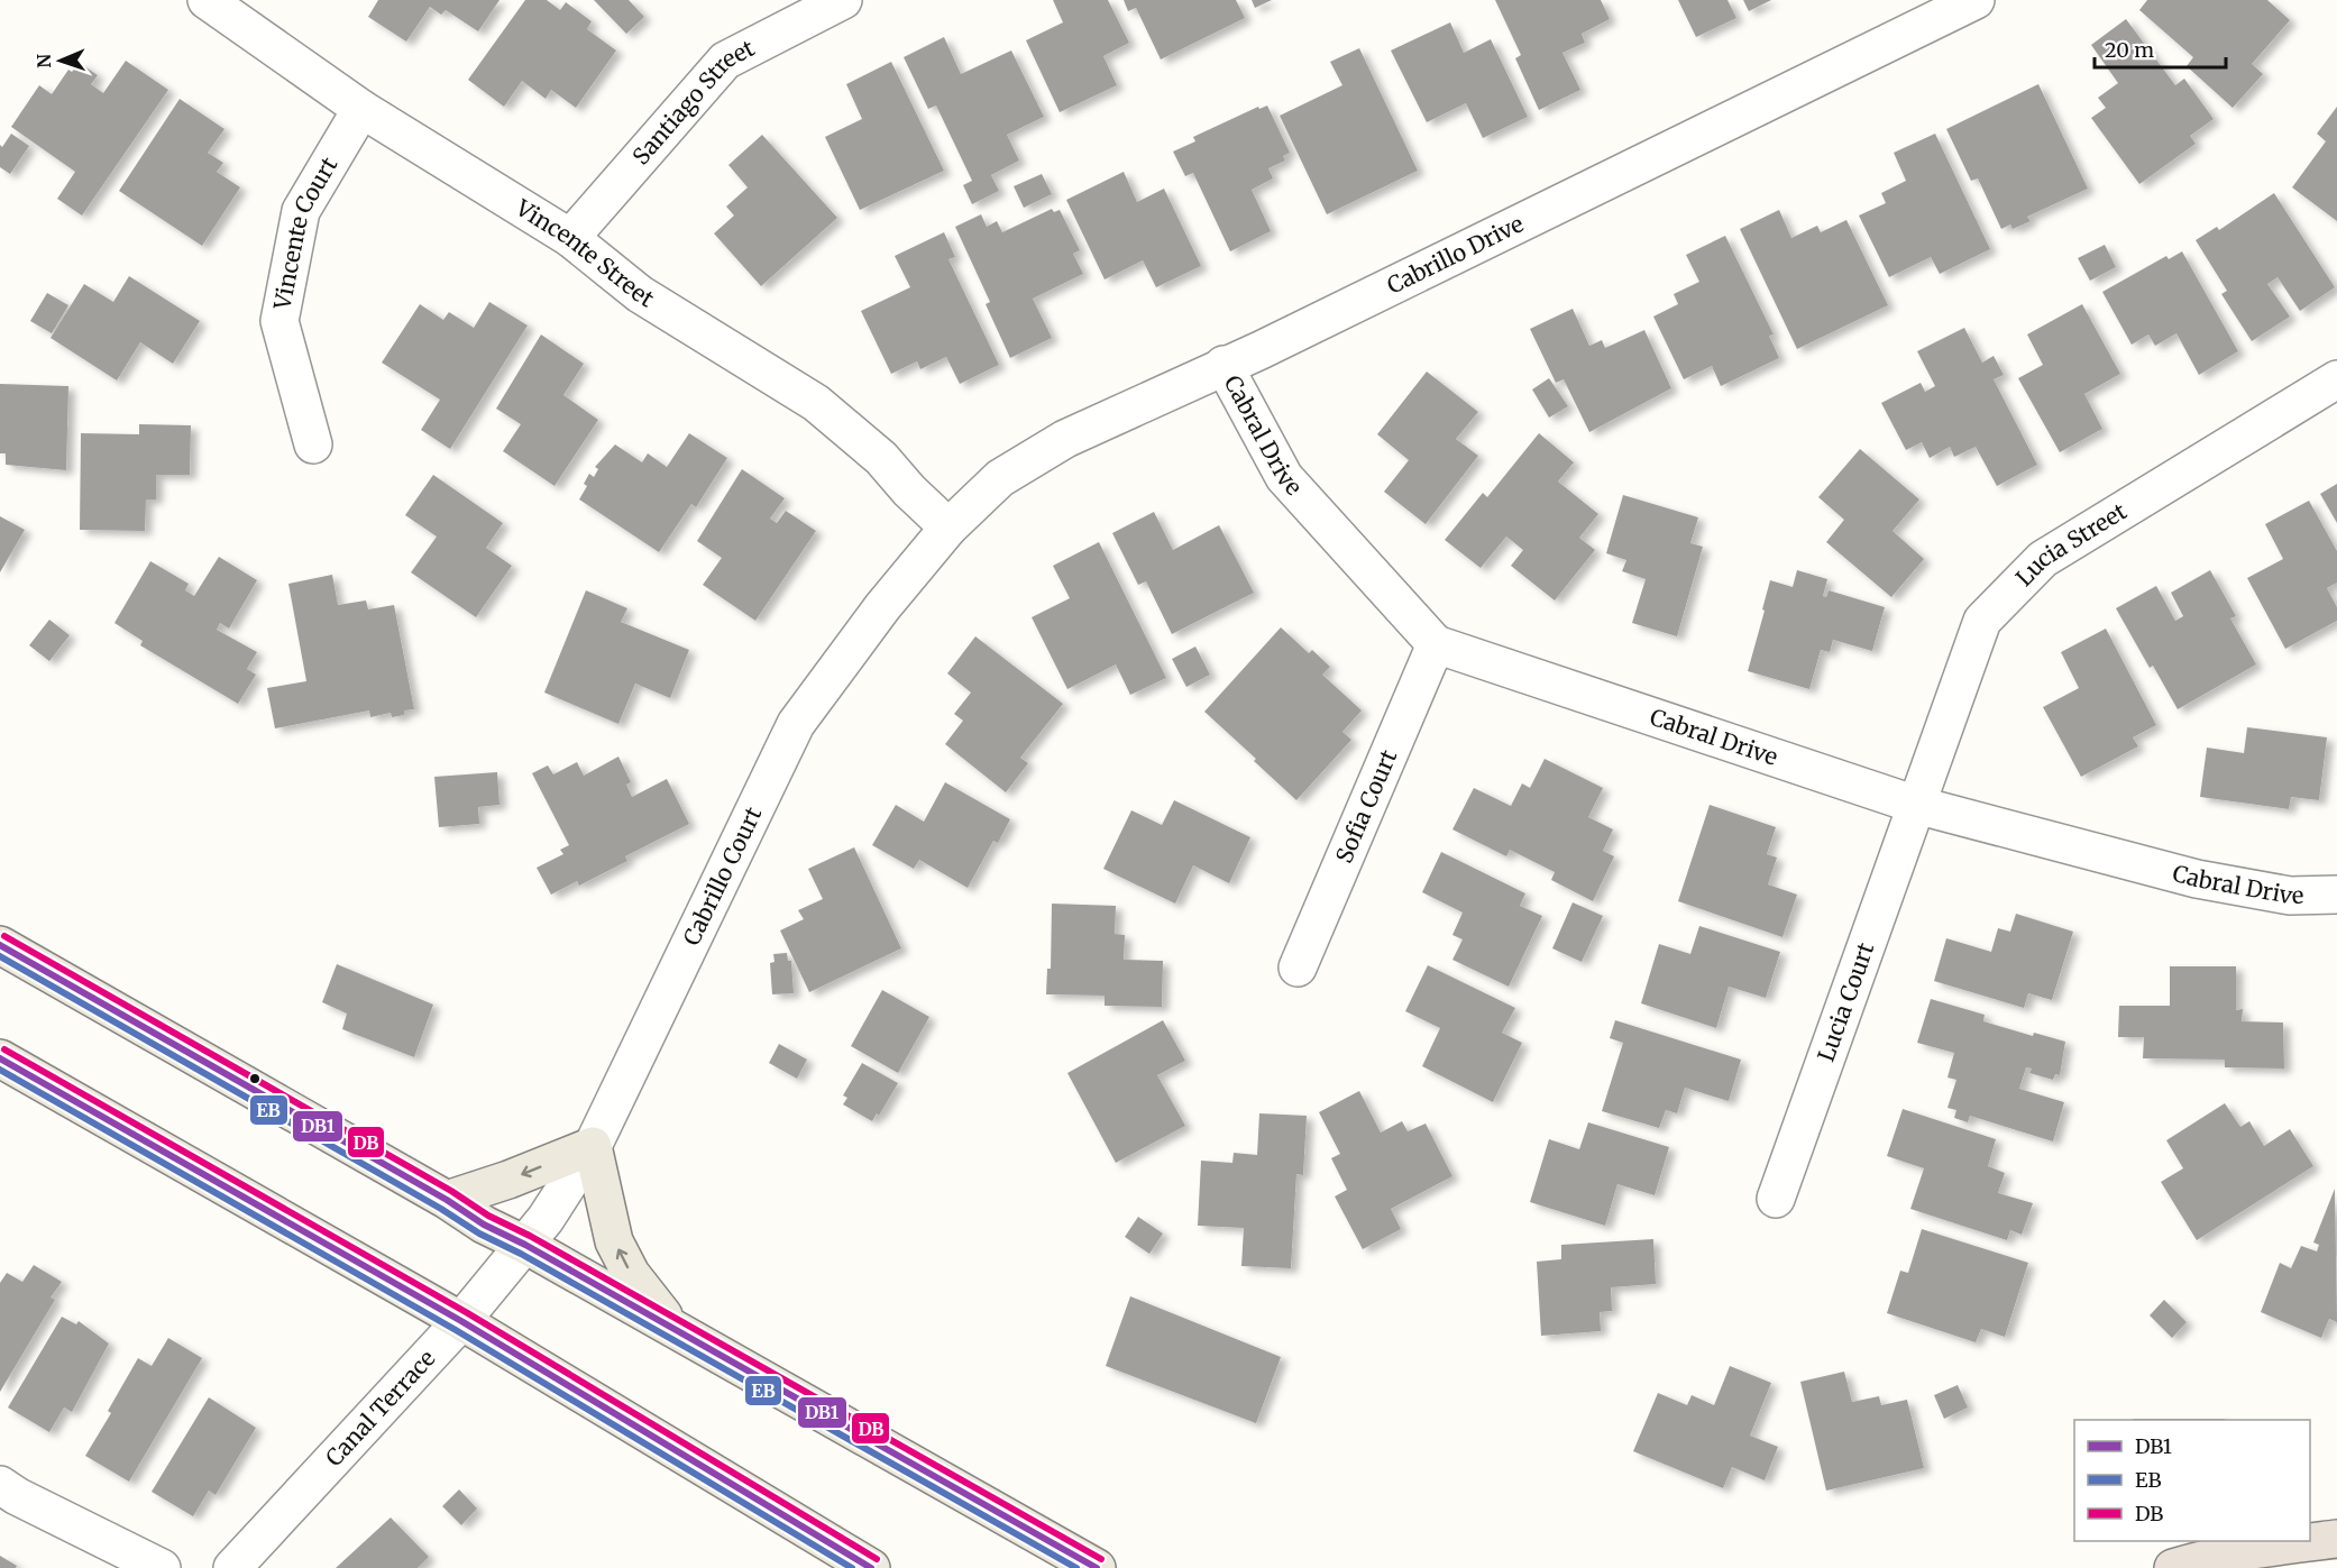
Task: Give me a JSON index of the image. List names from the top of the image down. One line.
{"streets":{"street":["Santiago Street","Vincente Court","Vincente Street","Cabrillo Drive","Cabral Drive","Lucia Street","Sofia Court","Cabrillo Court","Lucia Court","Canal Terrace"]},"crossings":[["Santiago Street","Vincente Street"],["Vincente Court","Vincente Street"],["Vincente Street","Cabrillo Drive"],["Vincente Street","Cabrillo Court"],["Cabrillo Drive","Cabral Drive"],["Cabrillo Drive","Cabrillo Court"],["Cabral Drive","Lucia Street"],["Cabral Drive","Sofia Court"],["Cabral Drive","Lucia Court"],["Lucia Street","Lucia Court"],["Cabrillo Court","Canal Terrace"]],"lines":["transit line DB","transit line DB1","transit line EB"],"legend":["DB1","EB","DB"],"scale_bar":"20 m","north":"left"}
